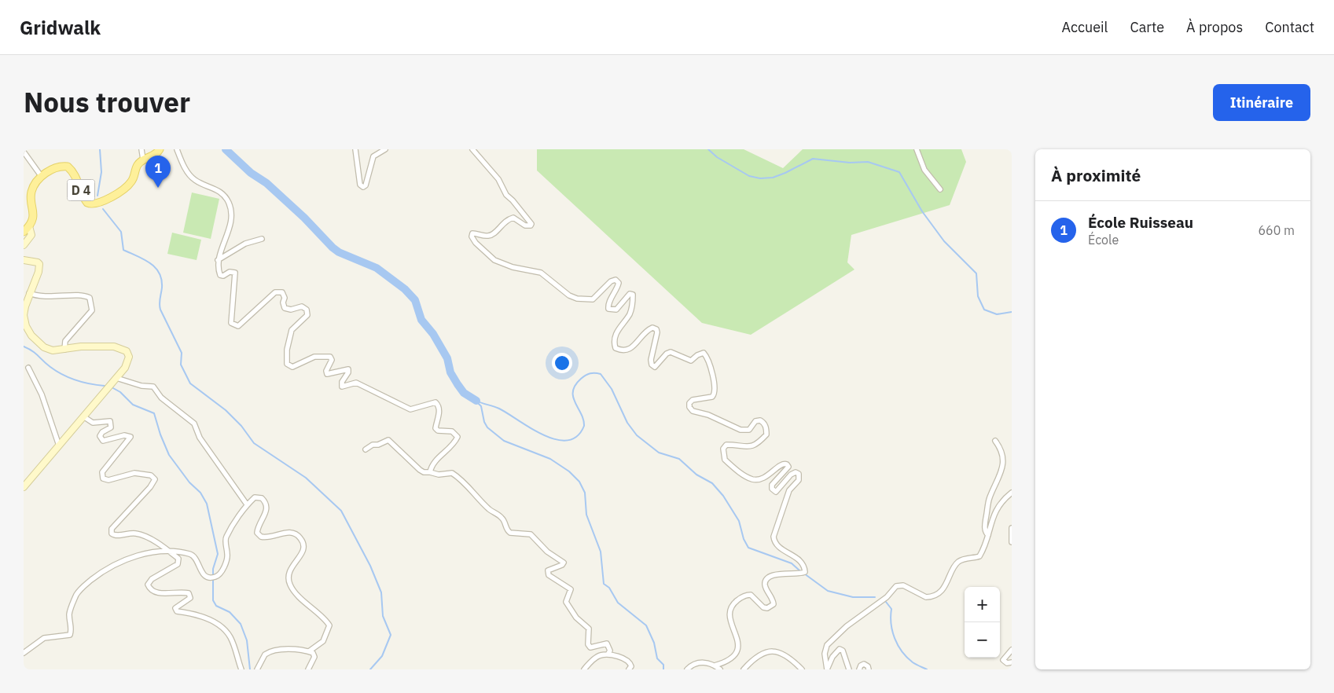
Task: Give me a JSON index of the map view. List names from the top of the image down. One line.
{"streets":{"main road":["D 4"]},"page":{"header":"Gridwalk","nav":["Accueil","Carte","À propos","Contact"],"title":"Nous trouver","buttons":"Itinéraire","heading":"À proximité","pins":"1","list":[{"mark":"1","name":"École Ruisseau","note":"École","value":"660 m"}],"map_buttons":["+","−"]}}
